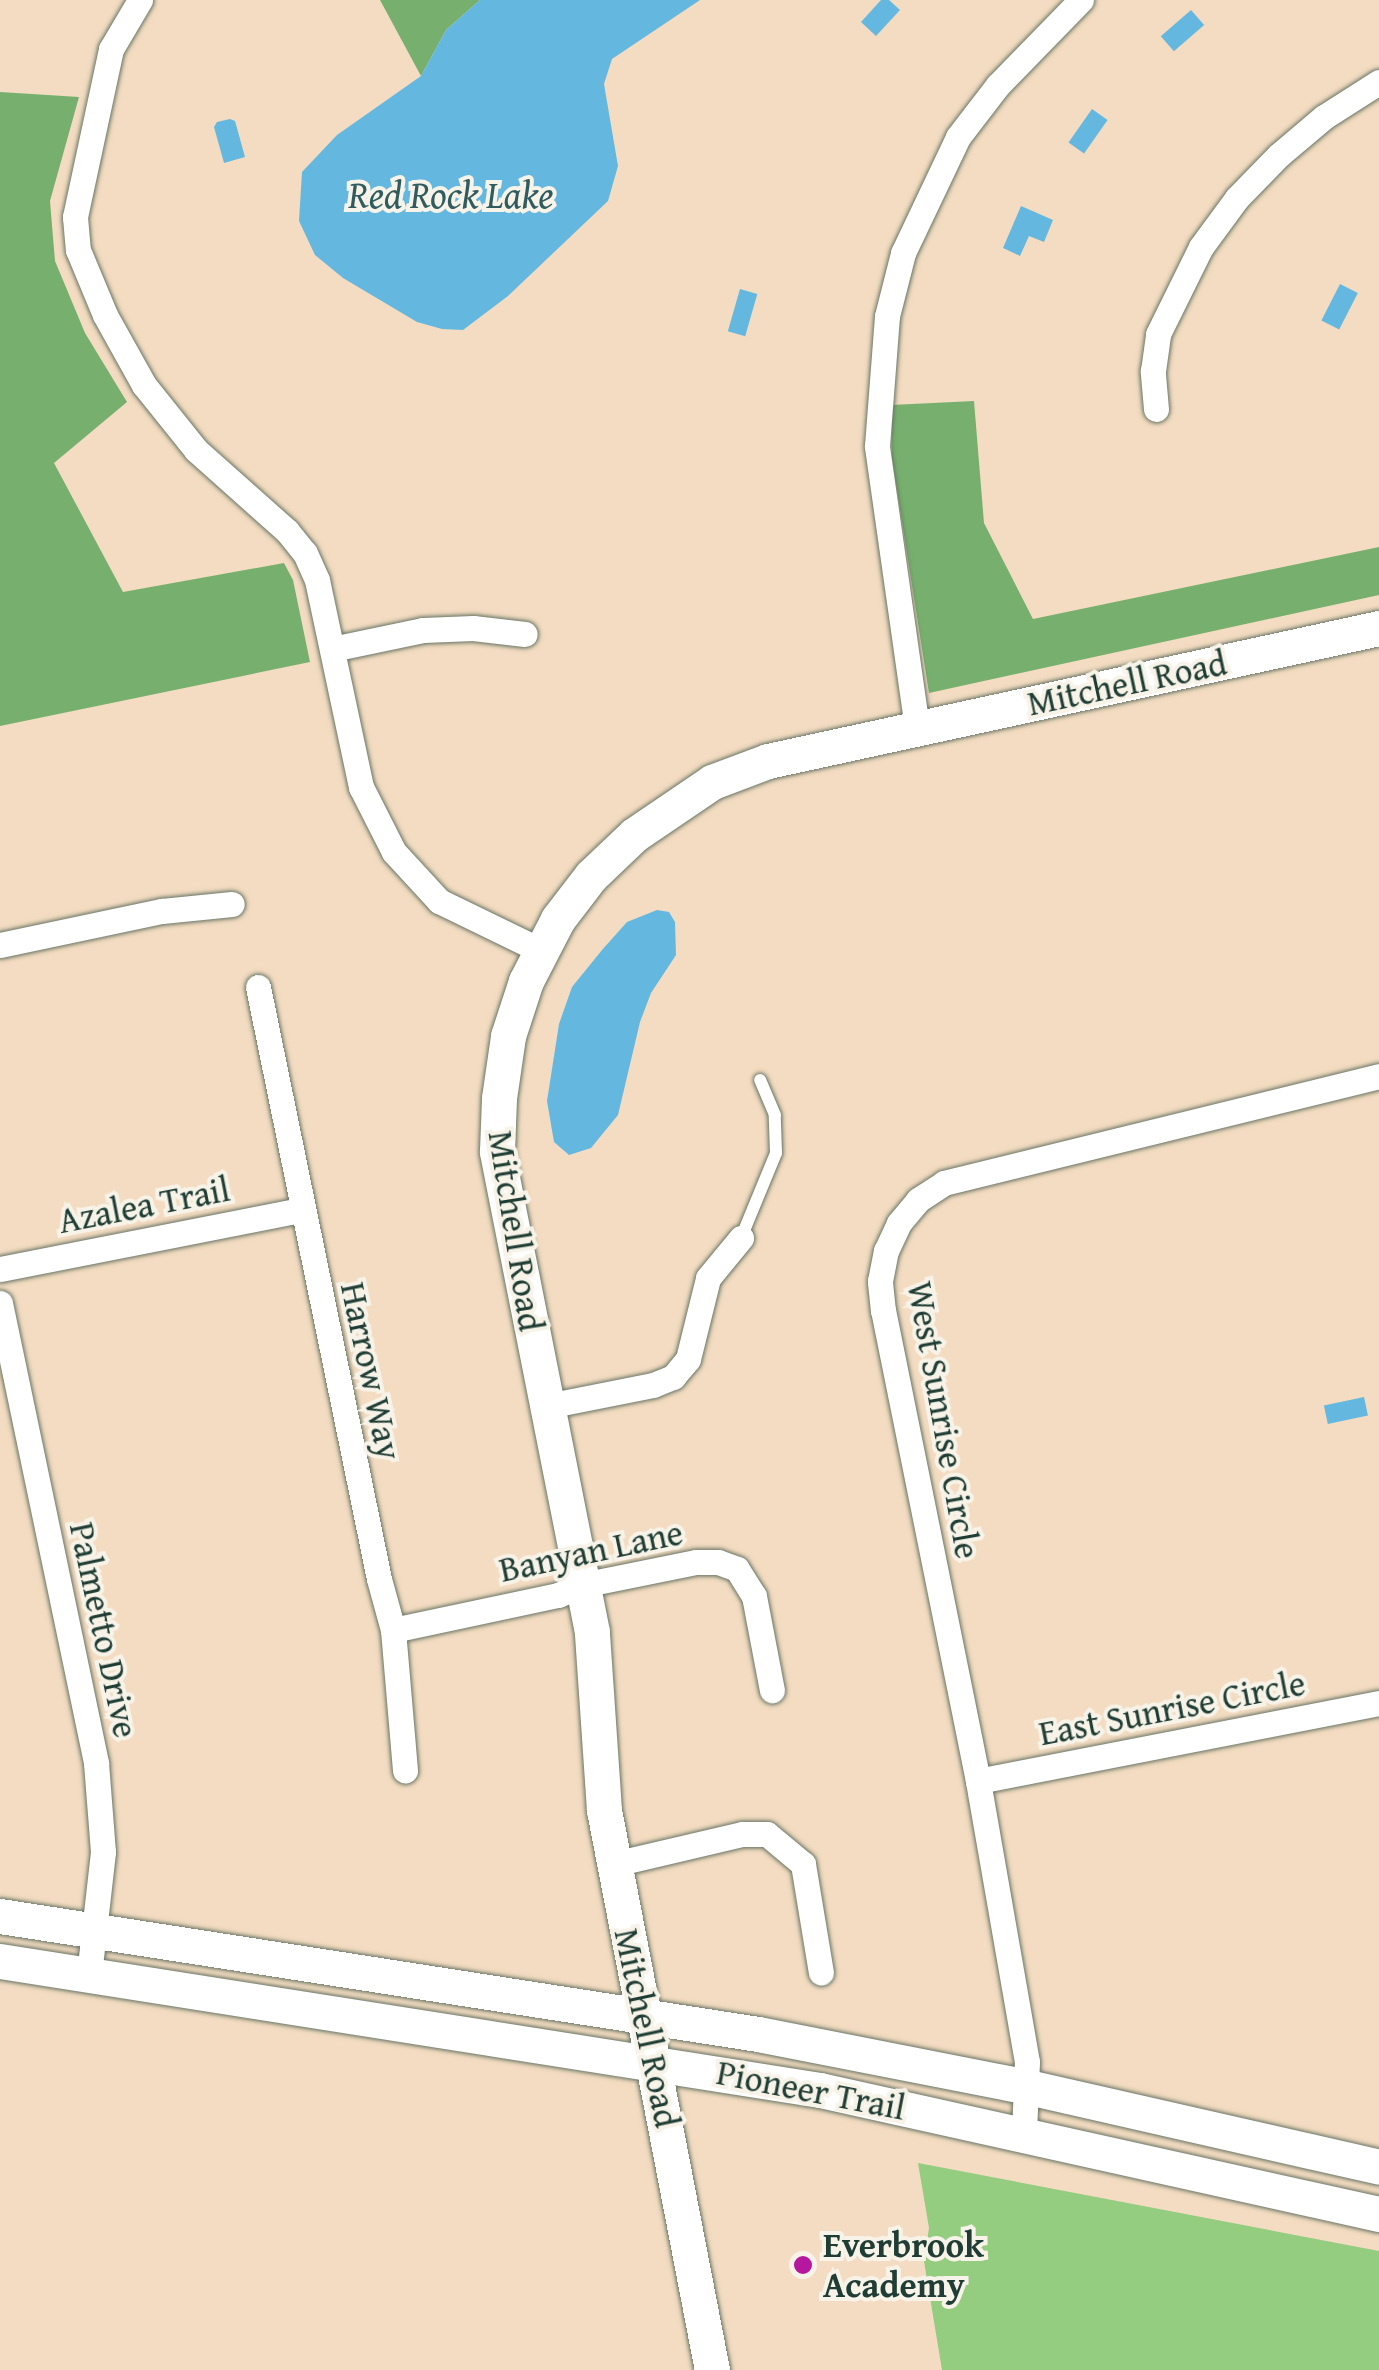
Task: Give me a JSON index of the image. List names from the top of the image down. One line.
{"streets":{"main road":["Mitchell Road","Pioneer Trail"],"street":["Azalea Trail","Harrow Way","West Sunrise Circle","Banyan Lane","Palmetto Drive","East Sunrise Circle"]},"crossings":[["Mitchell Road","Banyan Lane"],["Mitchell Road","Pioneer Trail"],["Azalea Trail","Harrow Way"],["Harrow Way","Banyan Lane"],["West Sunrise Circle","East Sunrise Circle"],["West Sunrise Circle","Pioneer Trail"],["Palmetto Drive","Pioneer Trail"]],"water":["Red Rock Lake"],"places":["Everbrook Academy"]}
